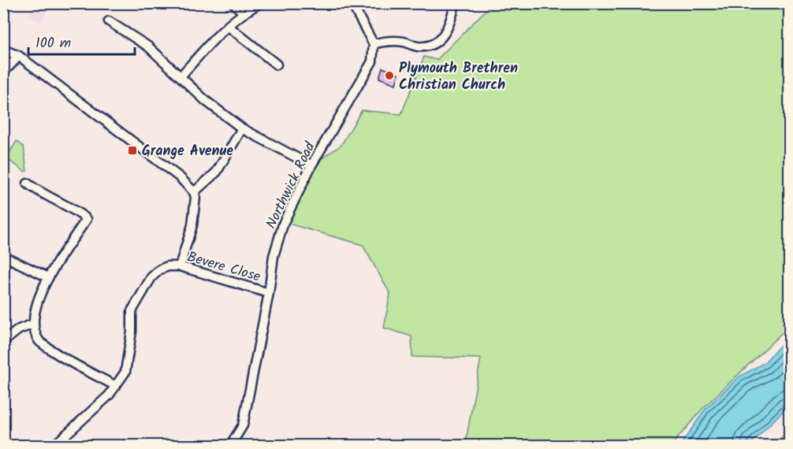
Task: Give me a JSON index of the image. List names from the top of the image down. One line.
{"streets":{"street":["Northwick Road","Bevere Close"]},"crossings":[["Northwick Road","Bevere Close"]],"places":{"other":["Plymouth Brethren Christian Church"],"transit":["Grange Avenue"]},"scale_bar":"100 m"}
